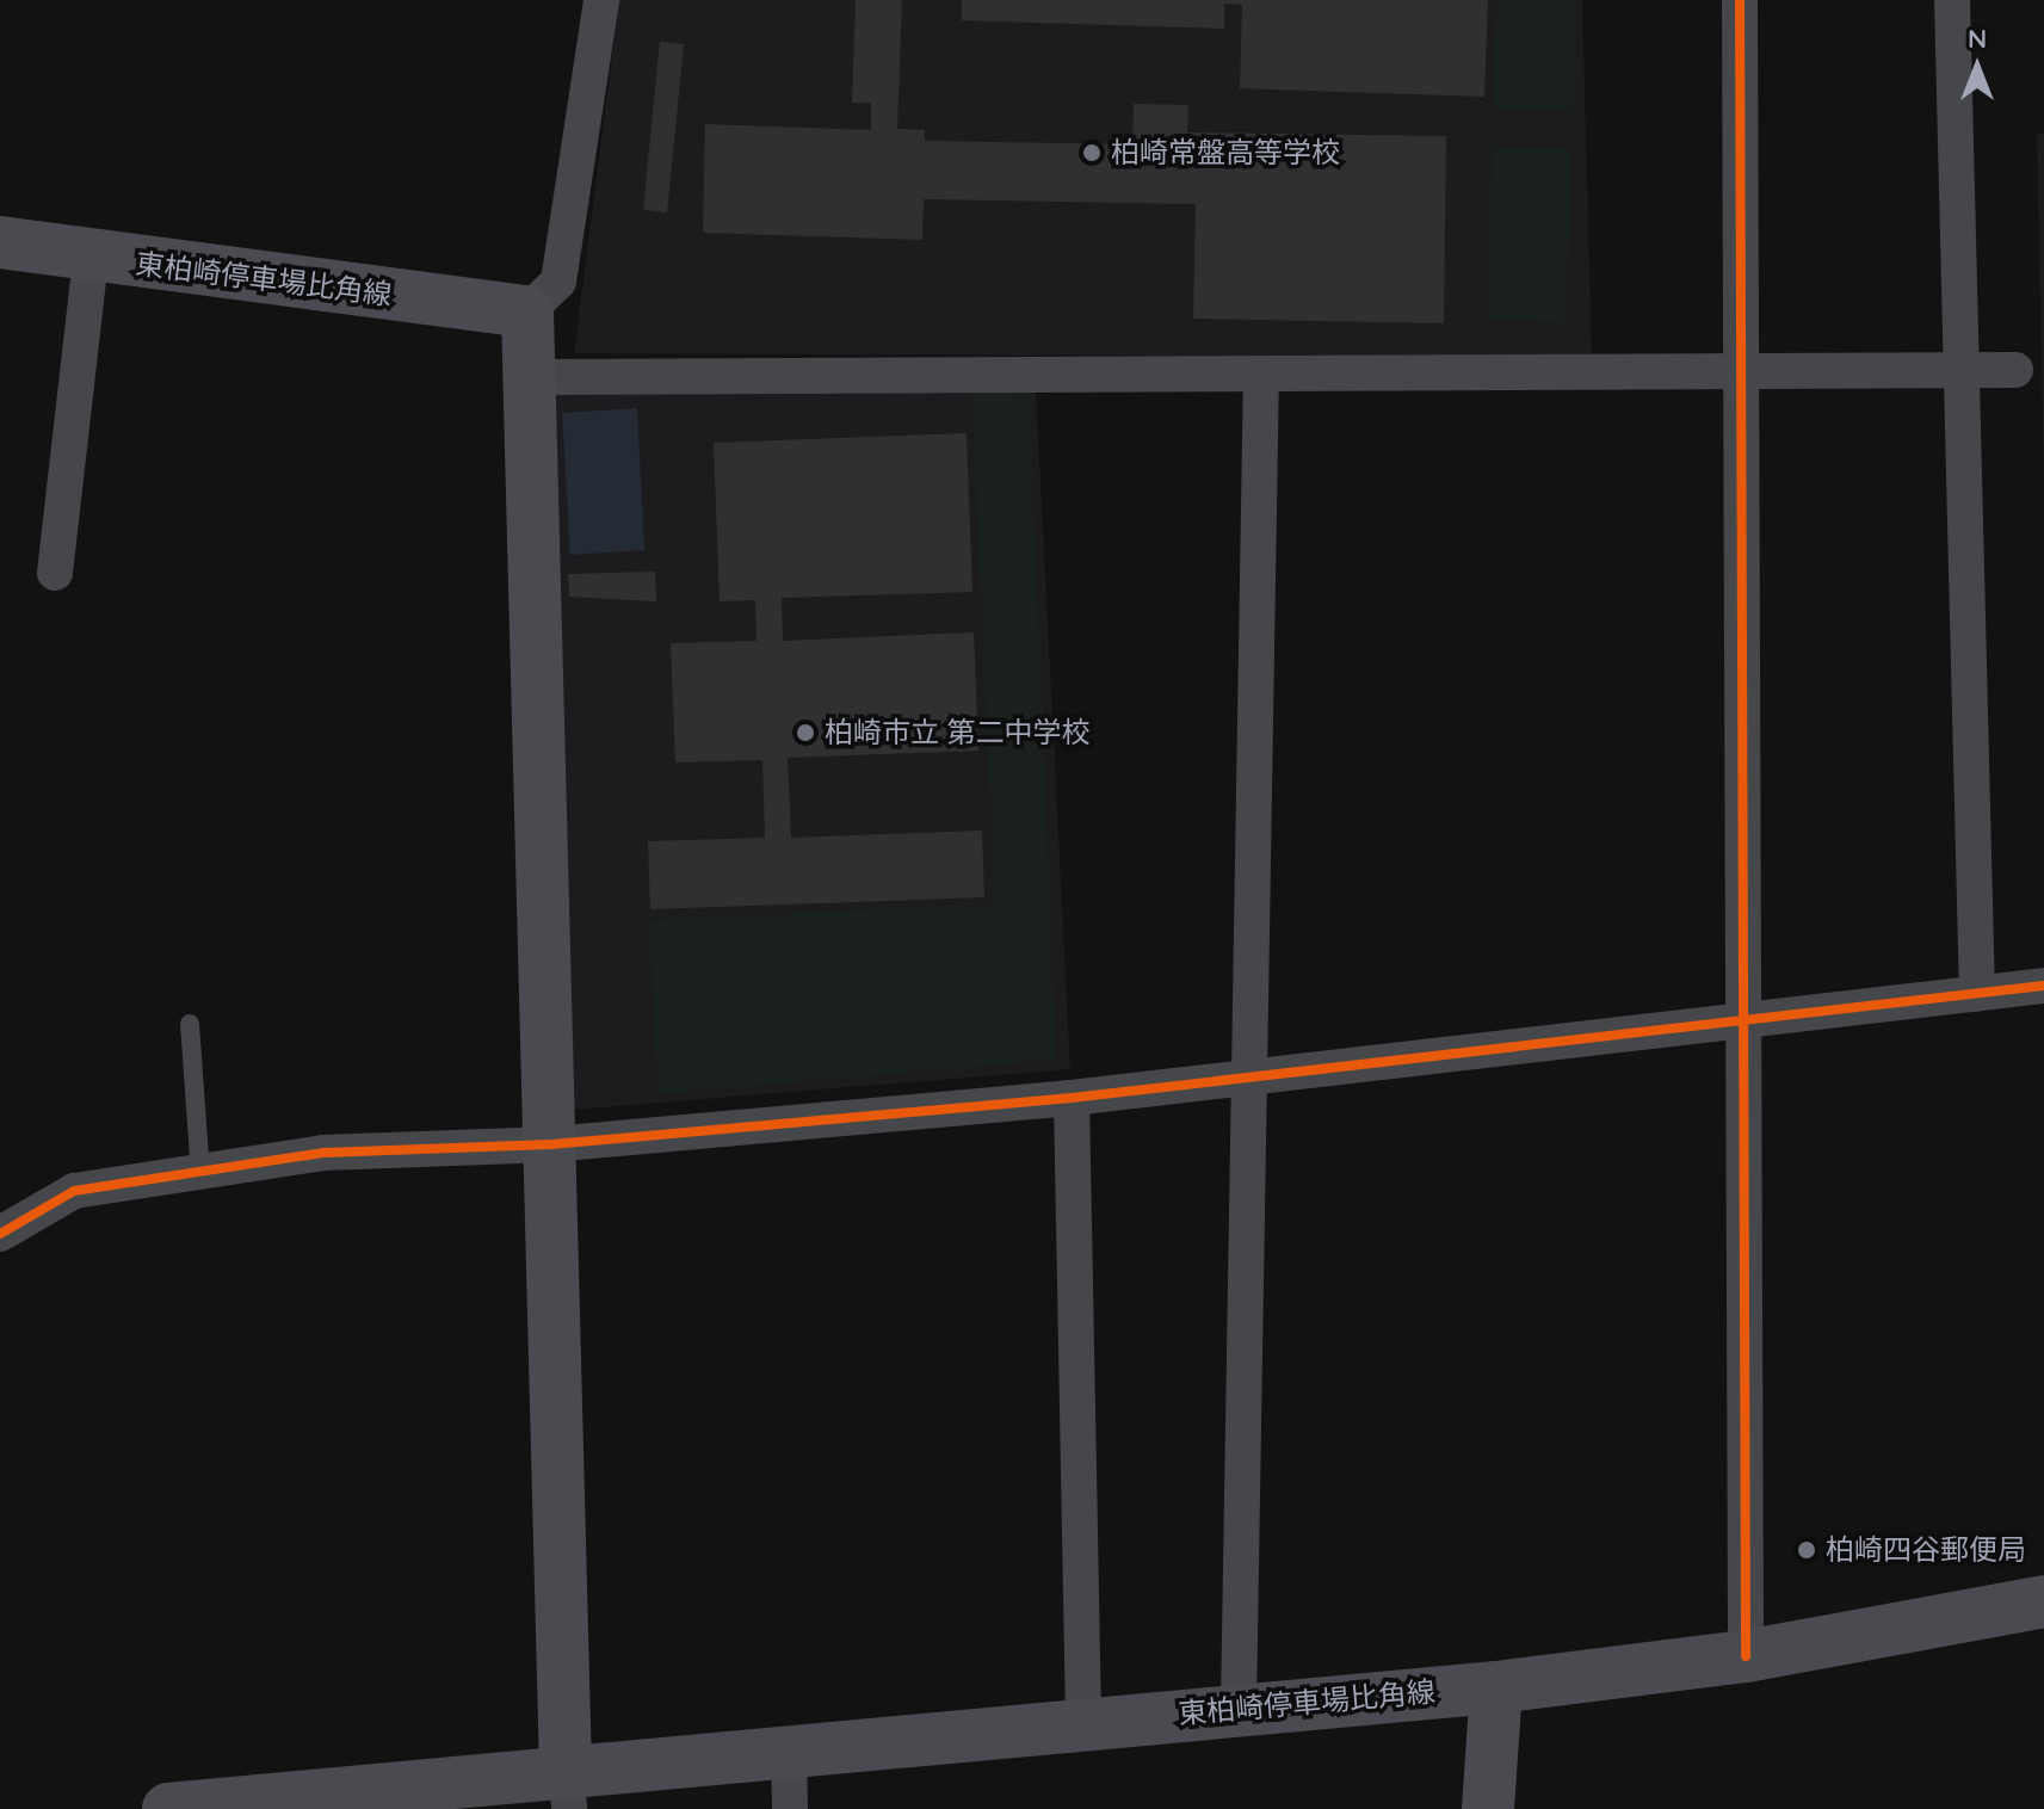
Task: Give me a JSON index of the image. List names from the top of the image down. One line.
{"streets":{"main road":["東柏崎停車場比角線"]},"places":["柏崎常盤高等学校","柏崎市立 第二中学校","柏崎四谷郵便局"],"north":"top"}
